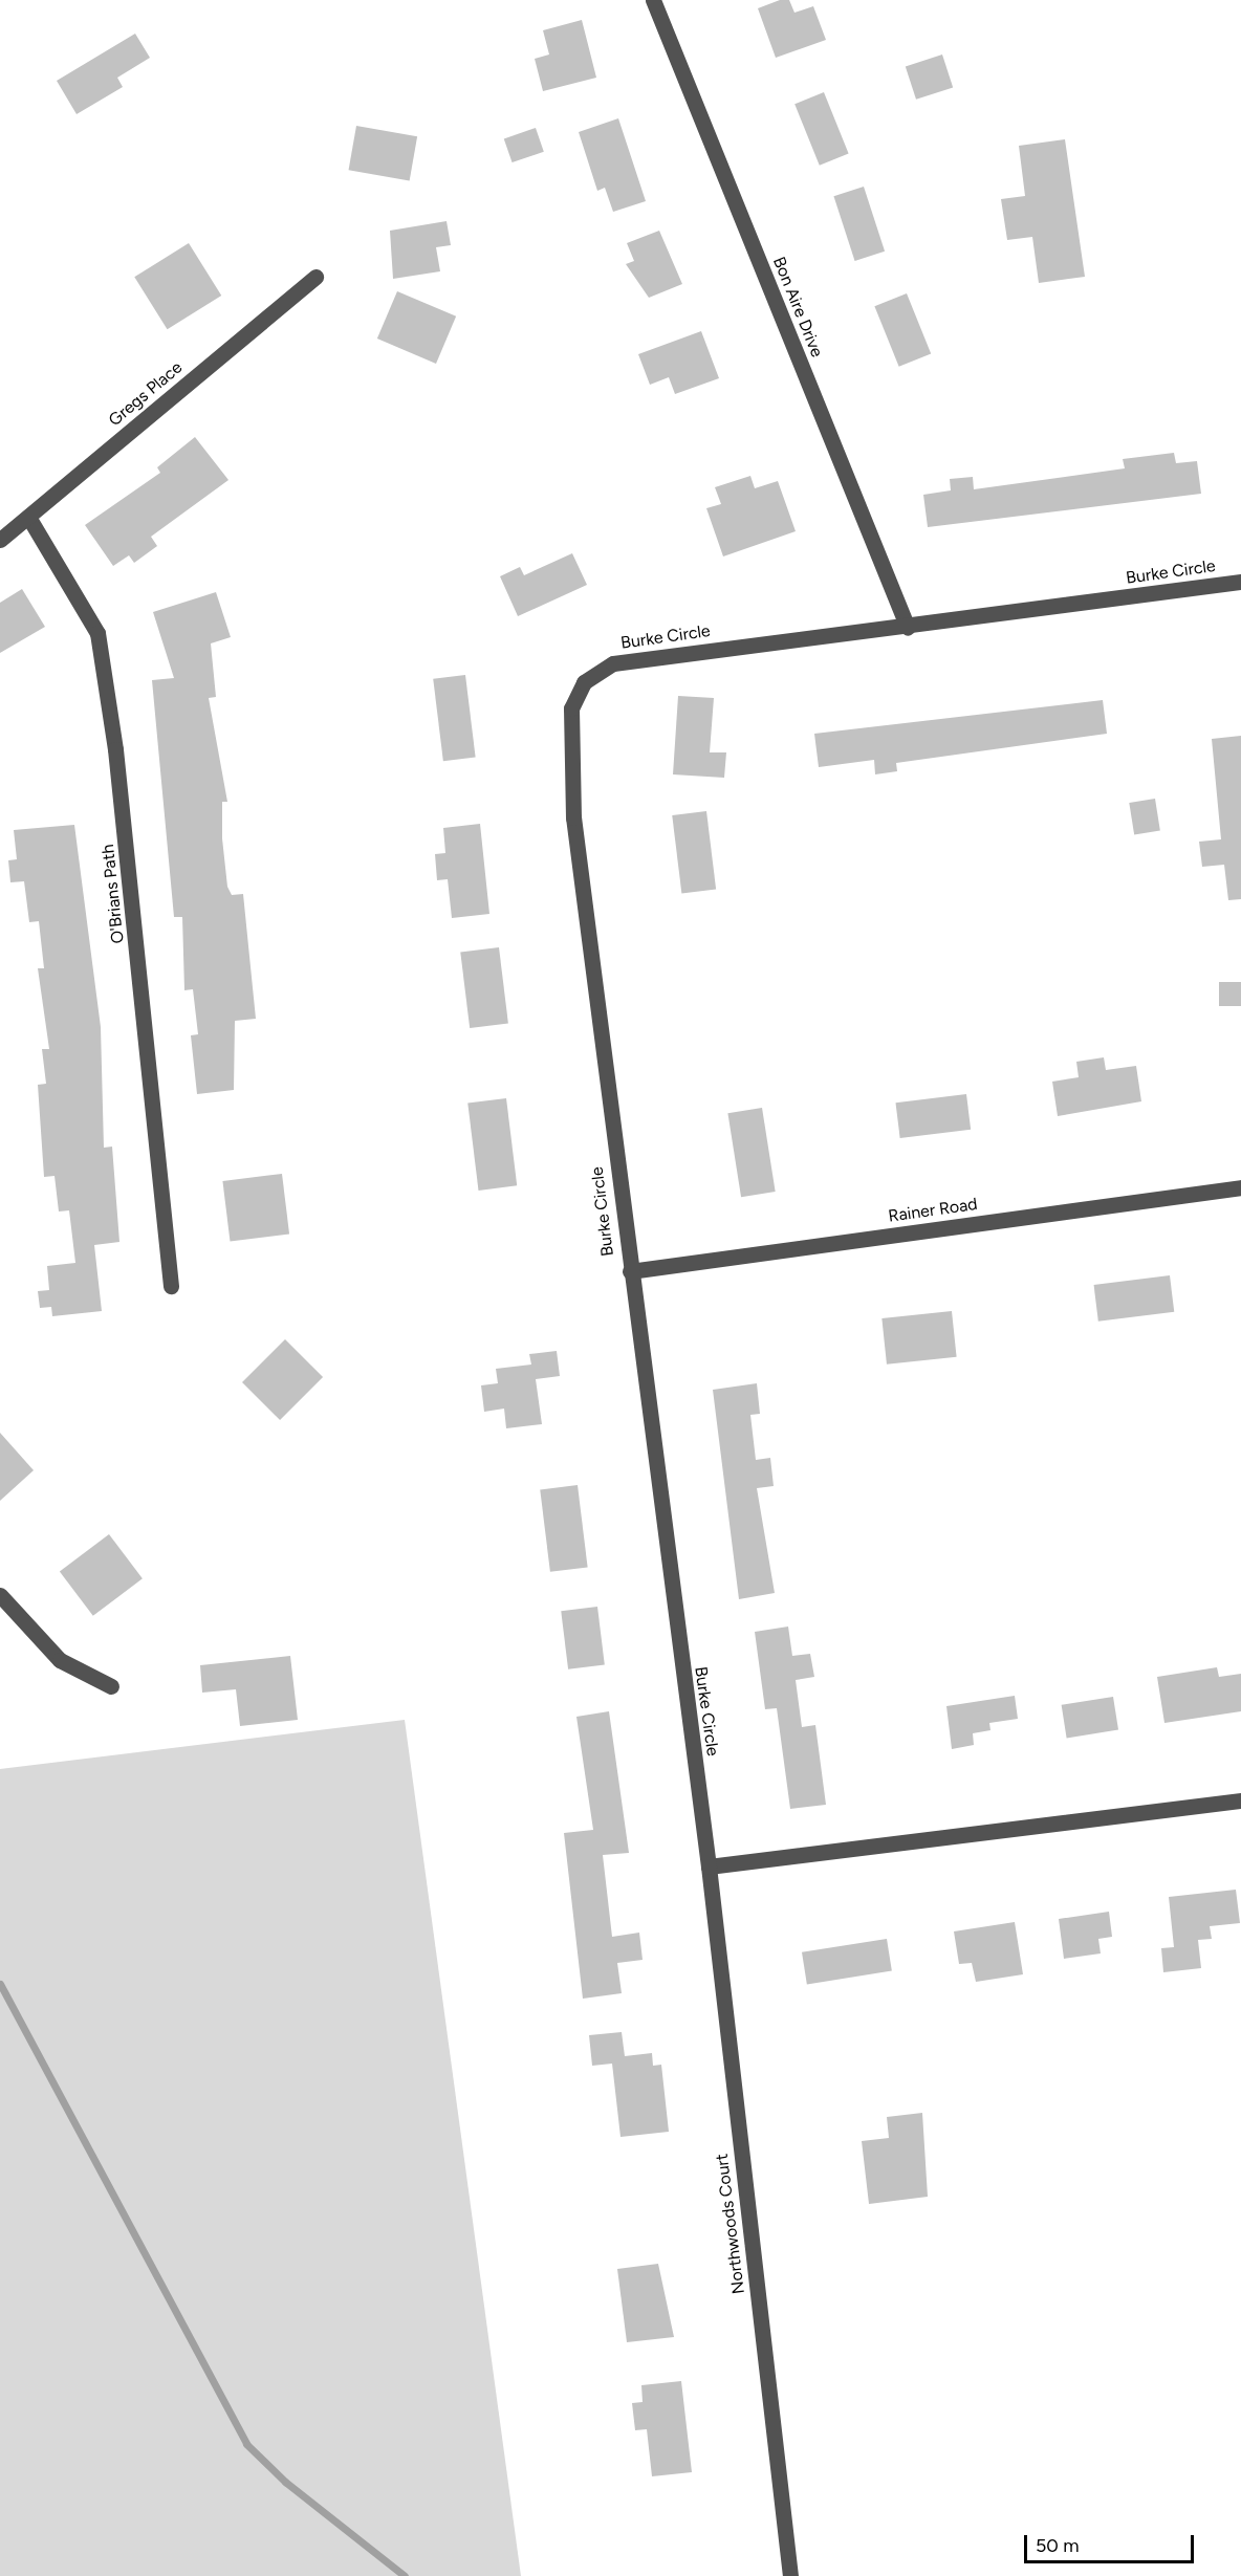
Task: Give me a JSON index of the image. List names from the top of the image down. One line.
{"streets":{"street":["Bon Aire Drive","Gregs Place","Burke Circle","O'Brians Path","Rainer Road","Northwoods Court"]},"crossings":[["Bon Aire Drive","Burke Circle"],["Gregs Place","O'Brians Path"],["Burke Circle","Rainer Road"],["Burke Circle","Northwoods Court"]],"scale_bar":"50 m"}
